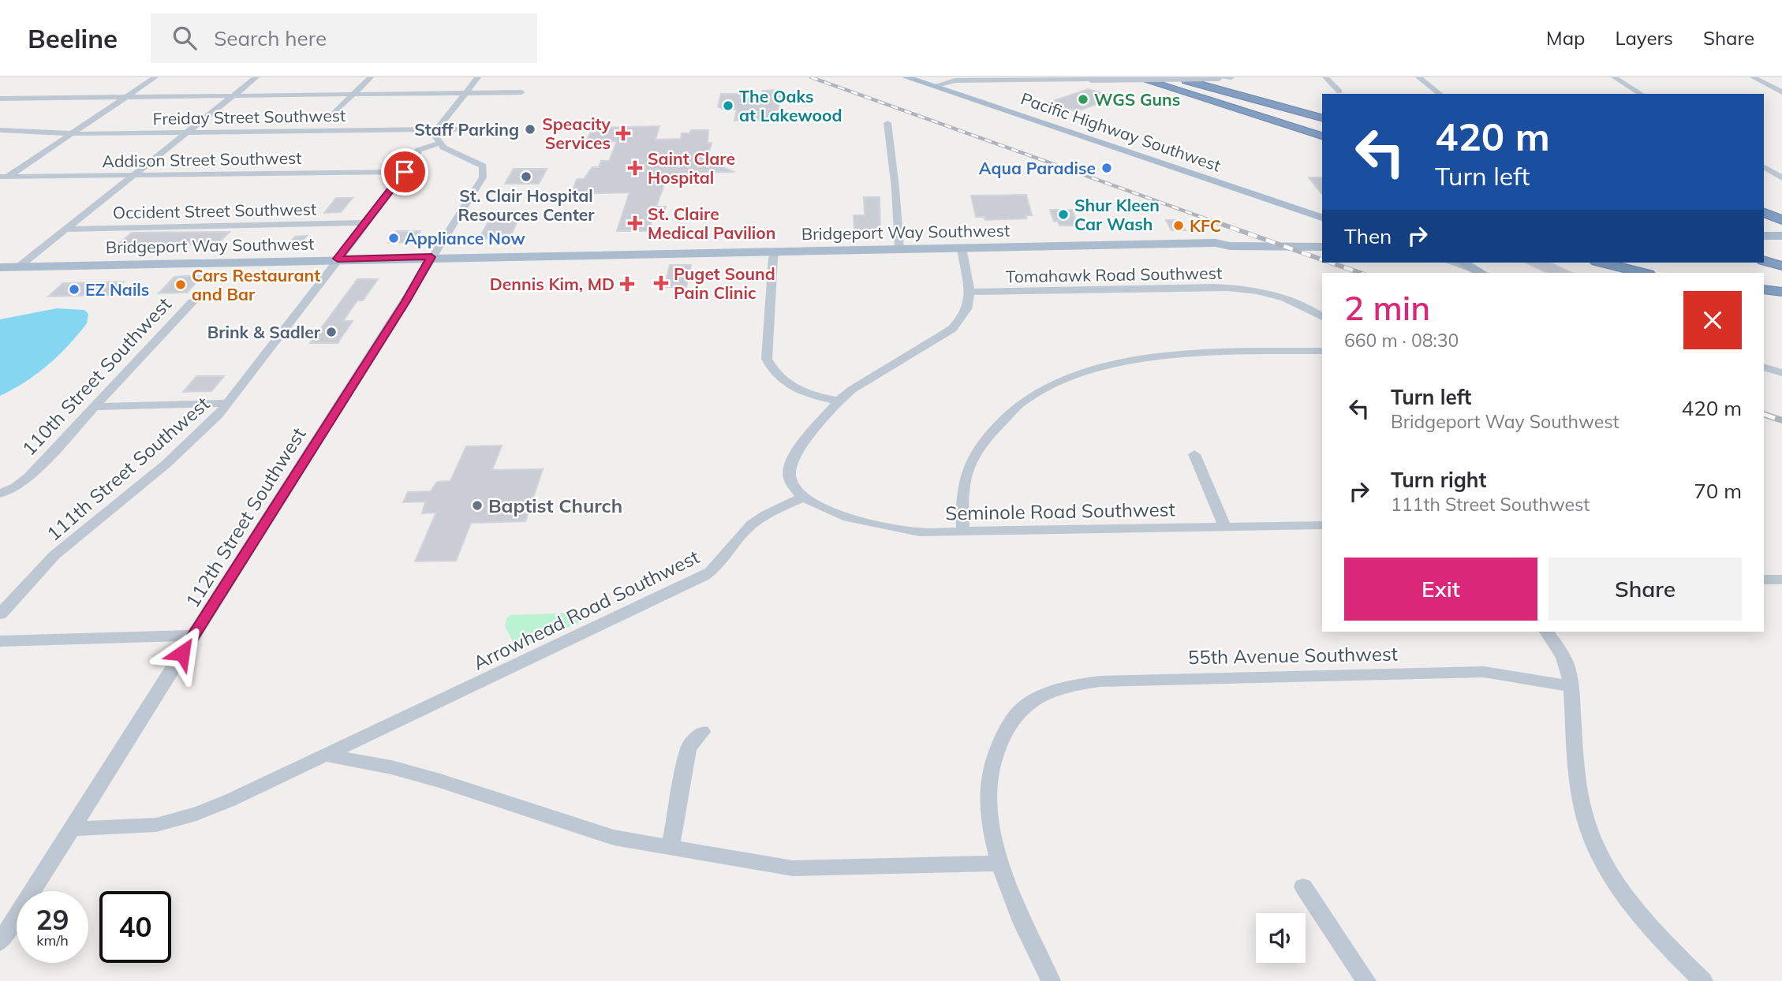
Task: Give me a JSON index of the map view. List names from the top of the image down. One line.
{"streets":{"main road":["Pacific Highway Southwest","Bridgeport Way Southwest"],"street":["Freiday Street Southwest","Addison Street Southwest","Occident Street Southwest","Tomahawk Road Southwest","110th Street Southwest","111th Street Southwest","Seminole Road Southwest","112th Street Southwest","Arrowhead Road Southwest","55th Avenue Southwest"]},"crossings":[["Pacific Highway Southwest","Bridgeport Way Southwest"],["Addison Street Southwest","111th Street Southwest"],["Occident Street Southwest","111th Street Southwest"],["Bridgeport Way Southwest","111th Street Southwest"],["Bridgeport Way Southwest","112th Street Southwest"],["111th Street Southwest","112th Street Southwest"],["Seminole Road Southwest","Arrowhead Road Southwest"],["112th Street Southwest","Arrowhead Road Southwest"]],"places":{"other":["WGS Guns","The Oaks at Lakewood","Staff Parking","Aqua Paradise","St. Clair Hospital Resources Center","Shur Kleen Car Wash","KFC","Appliance Now","Cars Restaurant and Bar","EZ Nails","Brink & Sadler","Baptist Church"],"health":["Speacity Services","Saint Clare Hospital","St. Claire Medical Pavilion","Puget Sound Pain Clinic","Dennis Kim, MD"]},"page":{"header":"Beeline","search":"Search here","nav":["Map","Layers","Share"],"turn":["420 m","Turn left"],"then":"Then","heading":["2 min","660 m · 08:30"],"list":[{"name":"Turn left","note":"Bridgeport Way Southwest","value":"420 m"},{"name":"Turn right","note":"111th Street Southwest","value":"70 m"}],"buttons":["Exit","Share"],"speed":"29 km/h","limit":"40"}}
